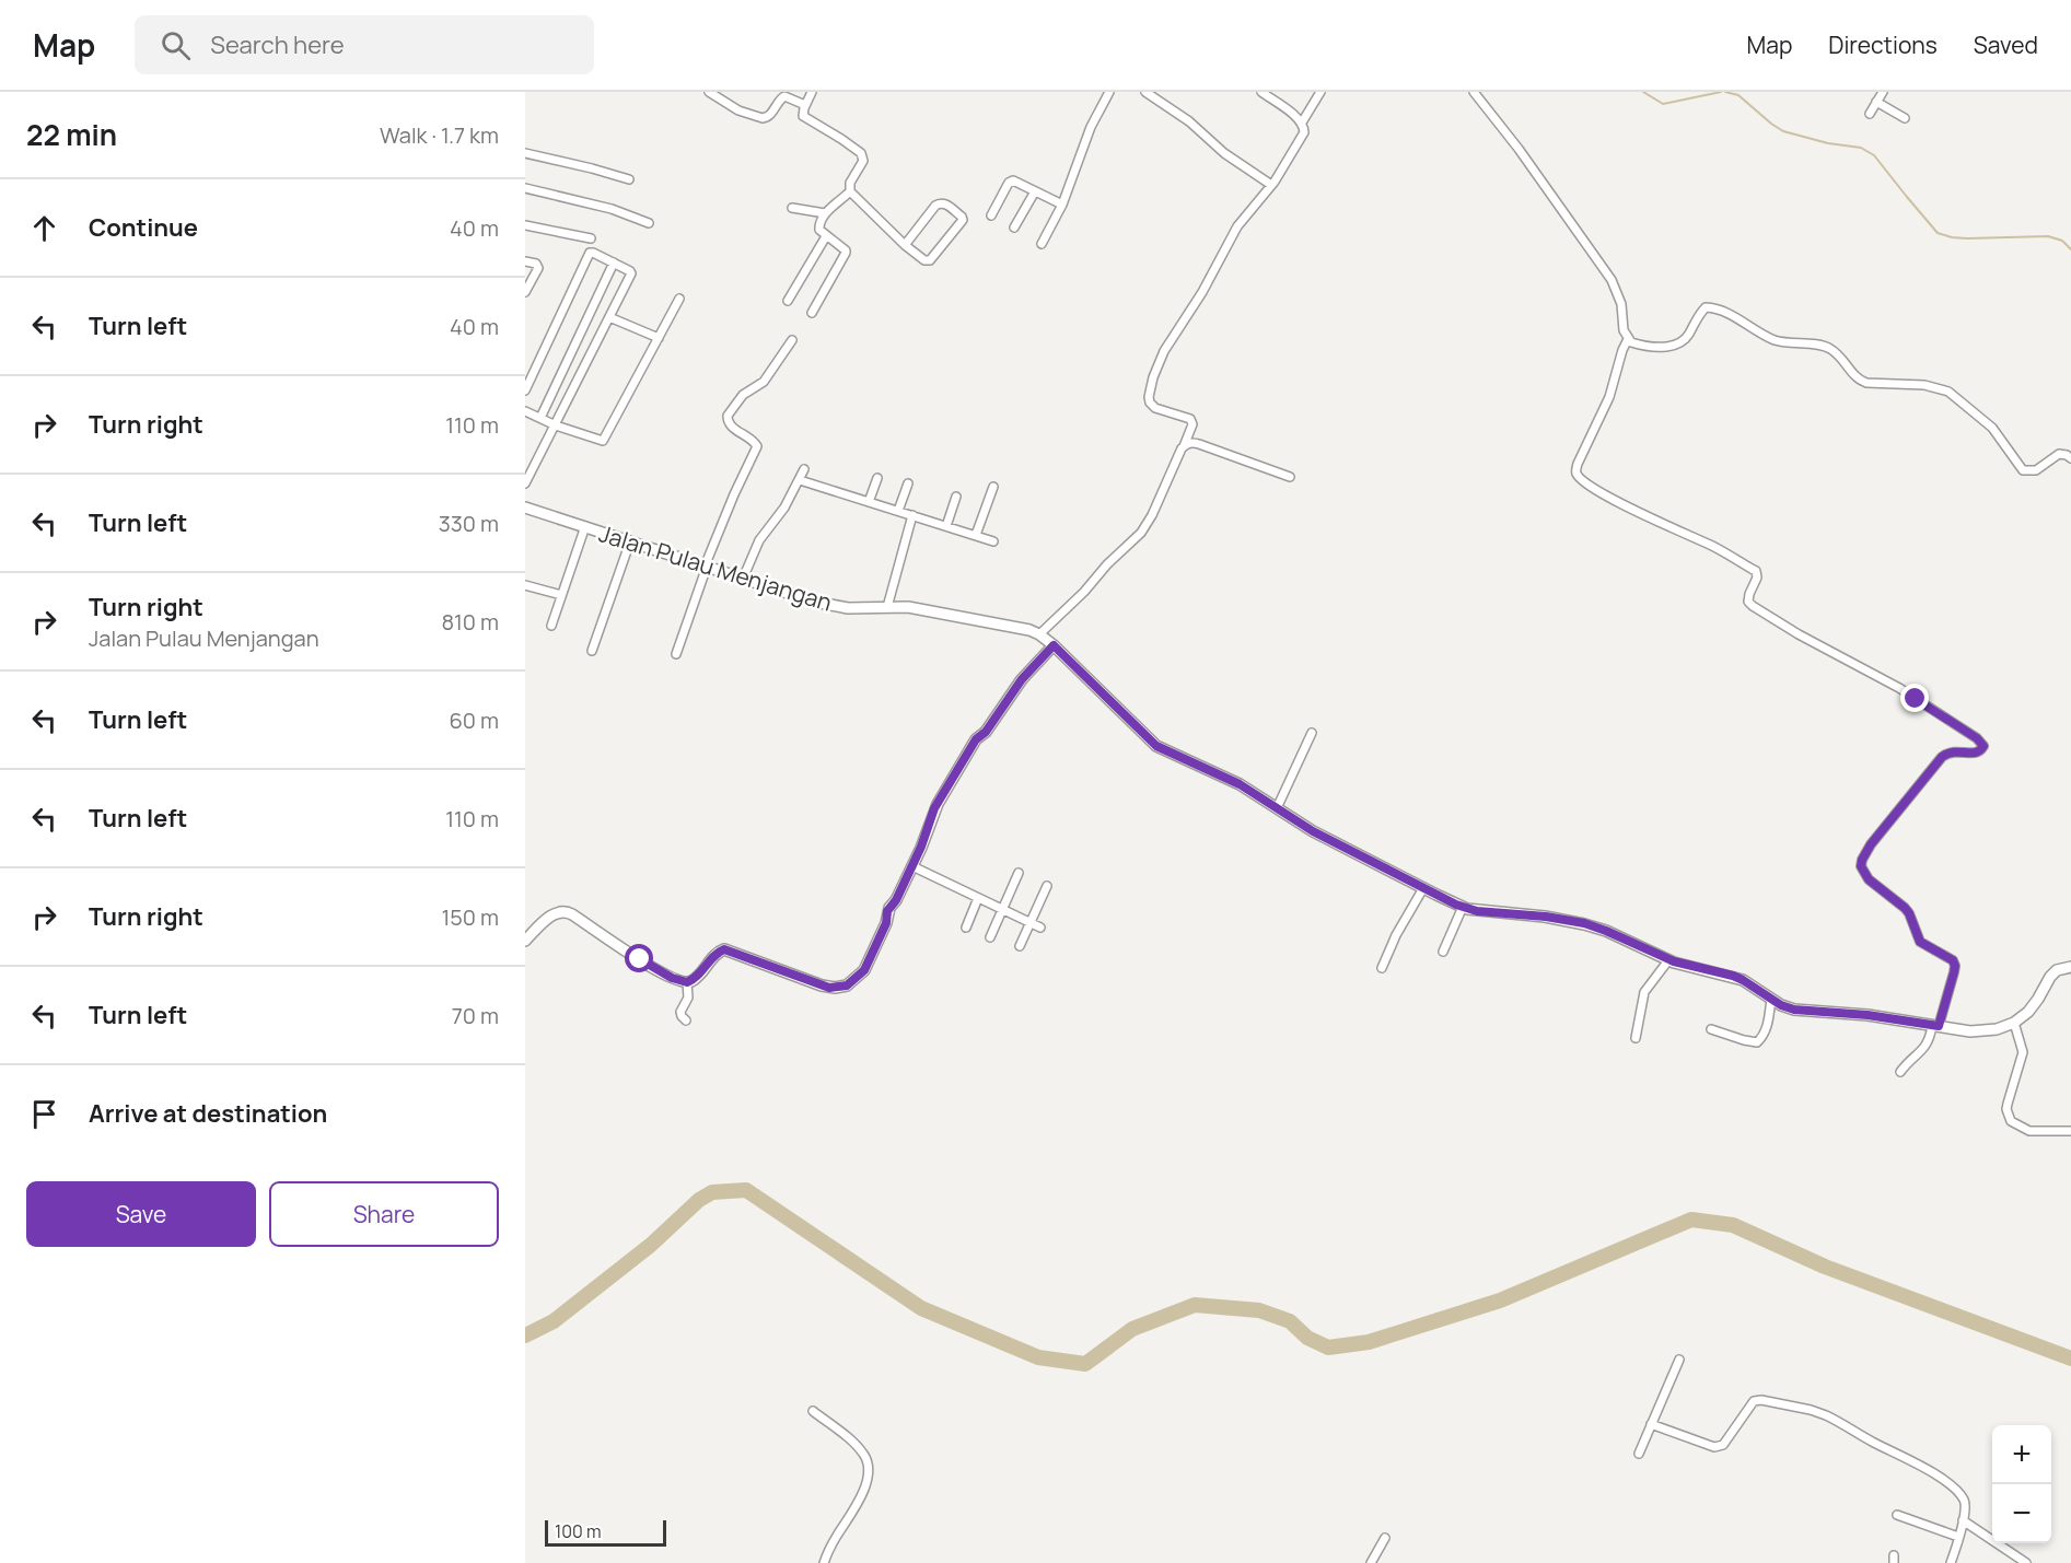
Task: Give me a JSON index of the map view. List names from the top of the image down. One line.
{"streets":{"street":["Jalan Pulau Menjangan"]},"scale_bar":"100 m","page":{"header":"Map","search":"Search here","nav":["Map","Directions","Saved"],"heading":["22 min","Walk · 1.7 km"],"list":[["Continue","40 m"],["Turn left","40 m"],["Turn right","110 m"],["Turn left","330 m"],["Turn right","Jalan Pulau Menjangan","810 m"],["Turn left","60 m"],["Turn left","110 m"],["Turn right","150 m"],["Turn left","70 m"],"Arrive at destination"],"buttons":["Save","Share"],"map_buttons":["+","−"],"scale":"100 m"}}
